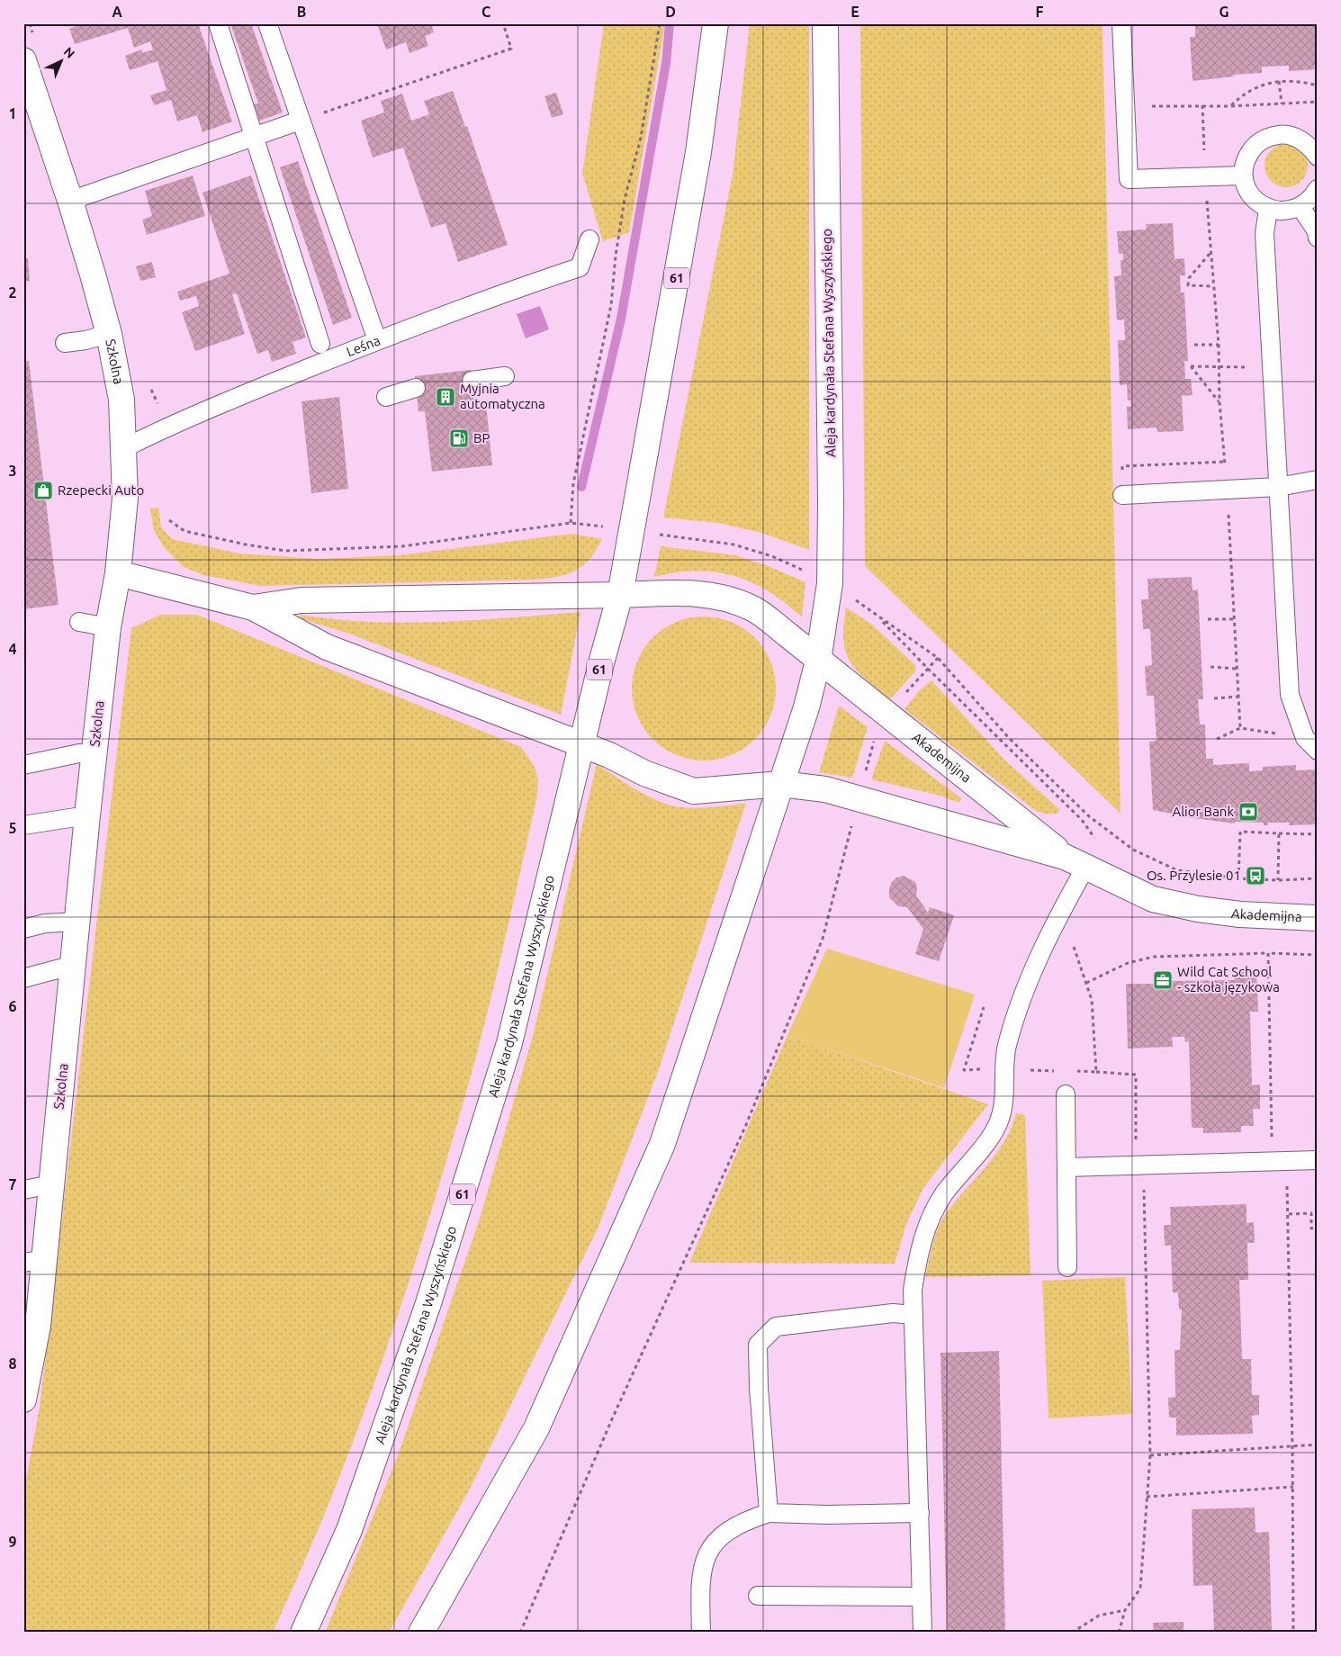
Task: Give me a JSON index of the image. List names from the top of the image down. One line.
{"streets":{"street":["61","Aleja kardynała Stefana Wyszyńskiego","Szkolna","Akademijna"],"lane":["Leśna"]},"crossings":[["61","Aleja kardynała Stefana Wyszyńskiego"],["61","Akademijna"],["Aleja kardynała Stefana Wyszyńskiego","Akademijna"],["Leśna","Szkolna"]],"places":{"building":["Myjnia automatyczna"],"fuel station":["BP"],"shop":["Rzepecki Auto"],"bank":["Alior Bank"],"bus stop":["Os. Przylesie 01"],"office":["Wild Cat School - szkoła językowa"]},"north":"top right","grid":{"columns":["A","B","C","D","E","F","G"],"rows":["1","2","3","4","5","6","7","8","9"]}}
